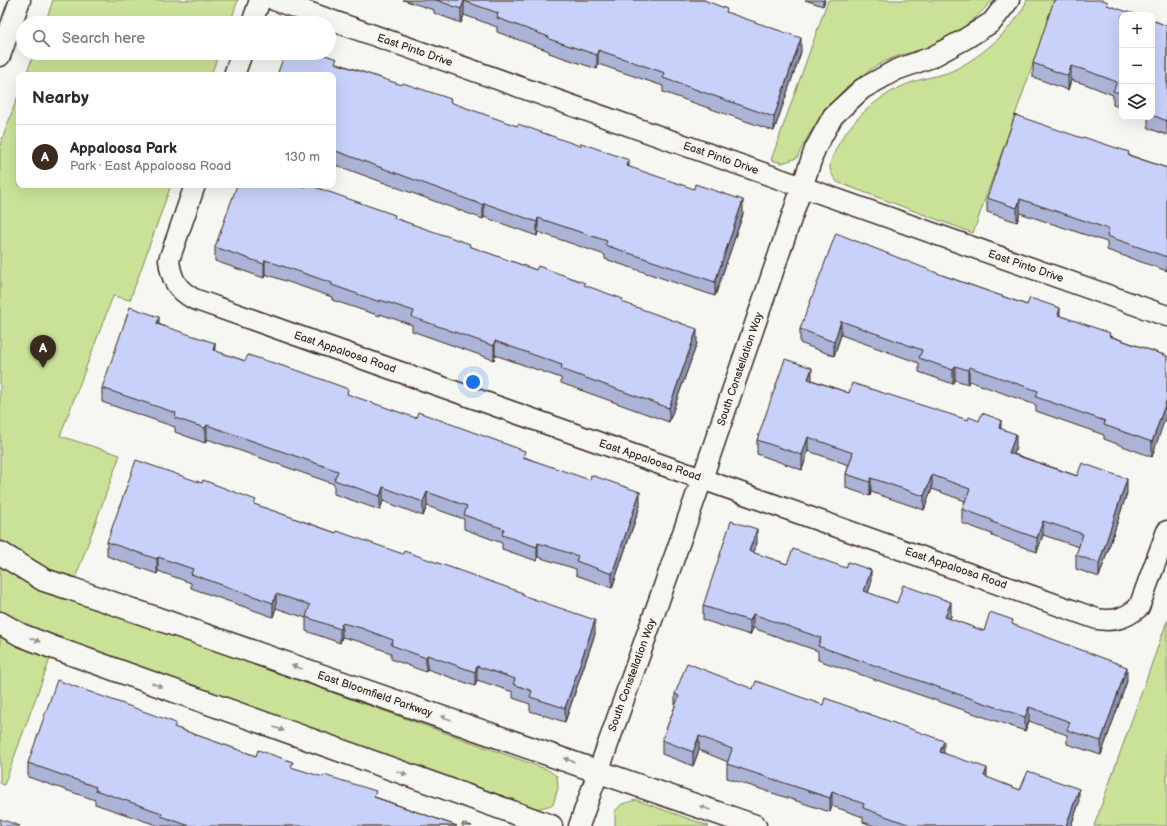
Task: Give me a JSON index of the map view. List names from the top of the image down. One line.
{"streets":{"street":["East Pinto Drive","East Appaloosa Road","South Constellation Way","East Bloomfield Parkway"]},"crossings":[["East Pinto Drive","South Constellation Way"],["East Appaloosa Road","South Constellation Way"],["South Constellation Way","East Bloomfield Parkway"]],"page":{"map_buttons":["+","−"],"search":"Search here","heading":"Nearby","list":[{"mark":"A","name":"Appaloosa Park","note":"Park · East Appaloosa Road","value":"130 m"}],"pins":"A"}}
